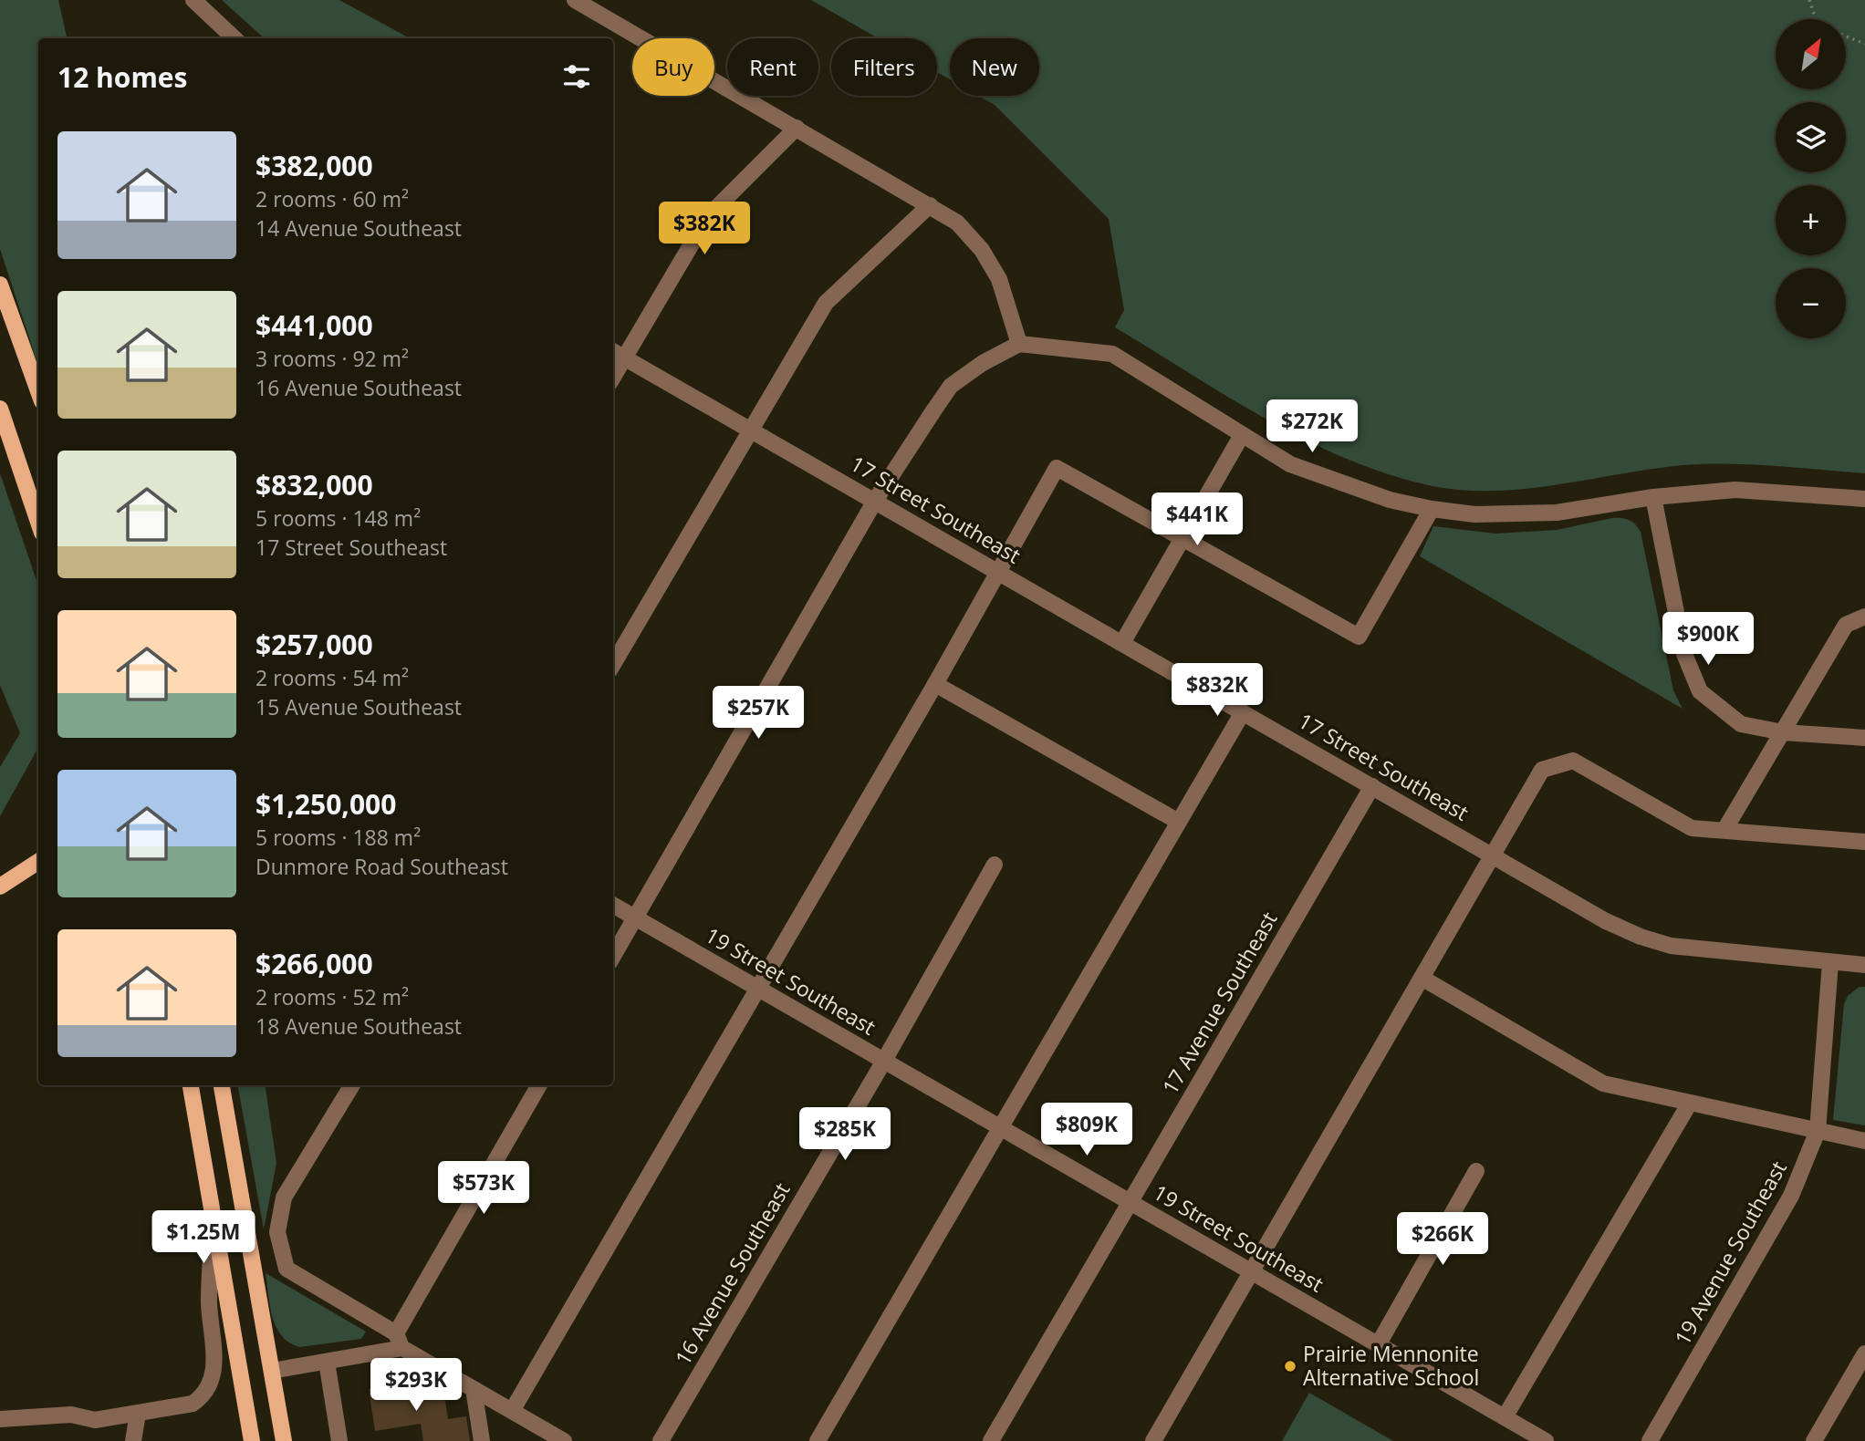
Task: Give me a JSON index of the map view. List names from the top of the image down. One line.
{"streets":{"street":["17 Street Southeast","19 Street Southeast","17 Avenue Southeast","19 Avenue Southeast","16 Avenue Southeast"]},"crossings":[["17 Street Southeast","17 Avenue Southeast"],["17 Street Southeast","19 Avenue Southeast"],["19 Street Southeast","17 Avenue Southeast"],["19 Street Southeast","16 Avenue Southeast"]],"places":["Prairie Mennonite Alternative School"],"north":"top right","page":{"map_buttons":["+","−"],"chip":["Buy","Rent","Filters","New"],"heading":"12 homes","list":[{"name":"$382,000","note":"2 rooms · 60 m² · 14 Avenue Southeast"},{"name":"$441,000","note":"3 rooms · 92 m² · 16 Avenue Southeast"},{"name":"$832,000","note":"5 rooms · 148 m² · 17 Street Southeast"},{"name":"$257,000","note":"2 rooms · 54 m² · 15 Avenue Southeast"},{"name":"$1,250,000","note":"5 rooms · 188 m² · Dunmore Road Southeast"},{"name":"$266,000","note":"2 rooms · 52 m² · 18 Avenue Southeast"}],"price":["$382K","$272K","$441K","$900K","$832K","$257K","$809K","$285K","$573K","$1.25M","$266K","$293K"]}}
